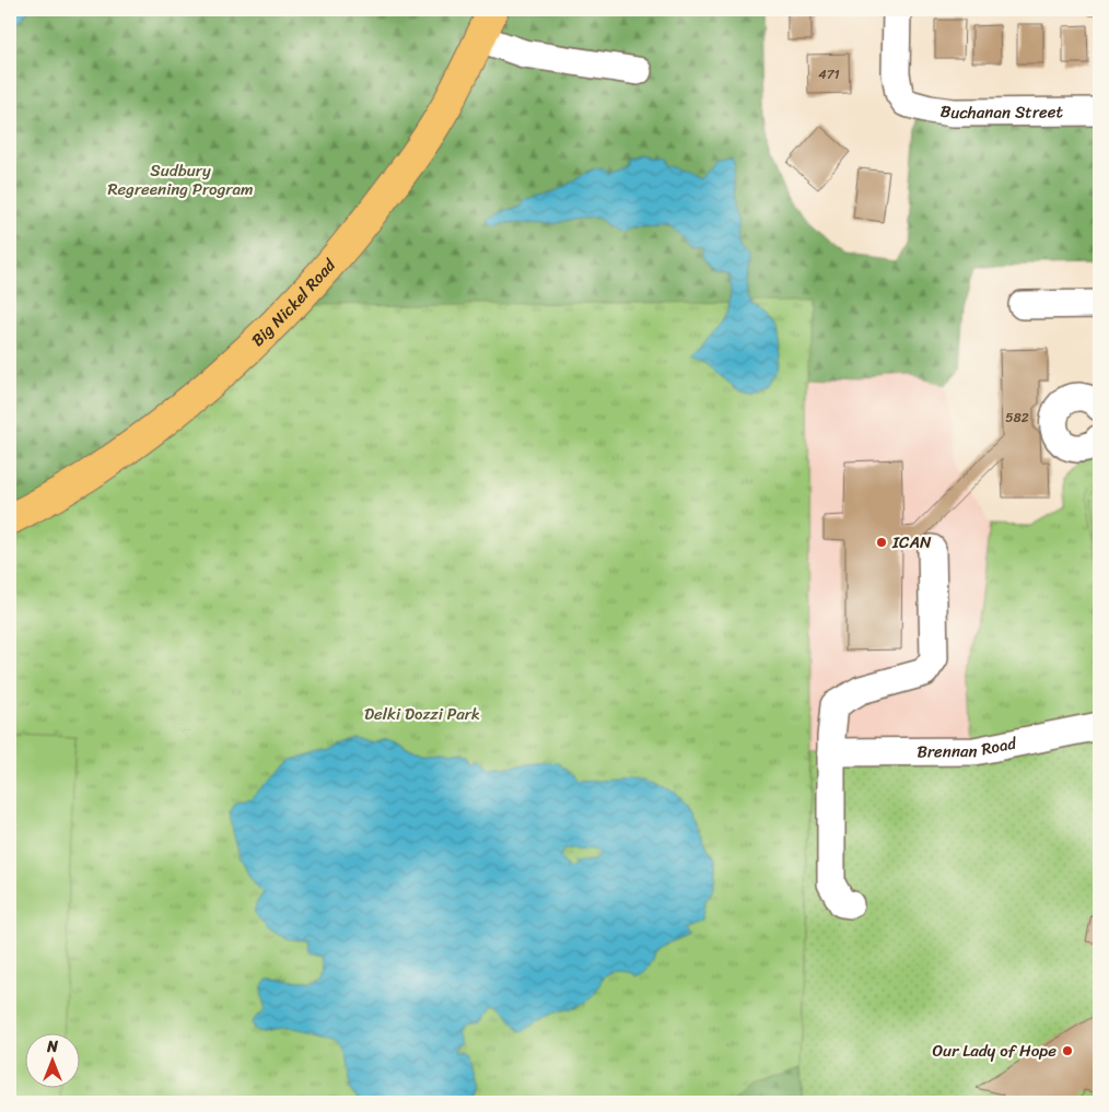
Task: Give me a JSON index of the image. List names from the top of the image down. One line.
{"streets":{"main road":["Big Nickel Road"],"street":["Buchanan Street","Brennan Road"]},"parks":["Sudbury Regreening Program","Delki Dozzi Park"],"places":["ICAN","Our Lady of Hope"],"house_numbers":["471","582"],"north":"top"}
